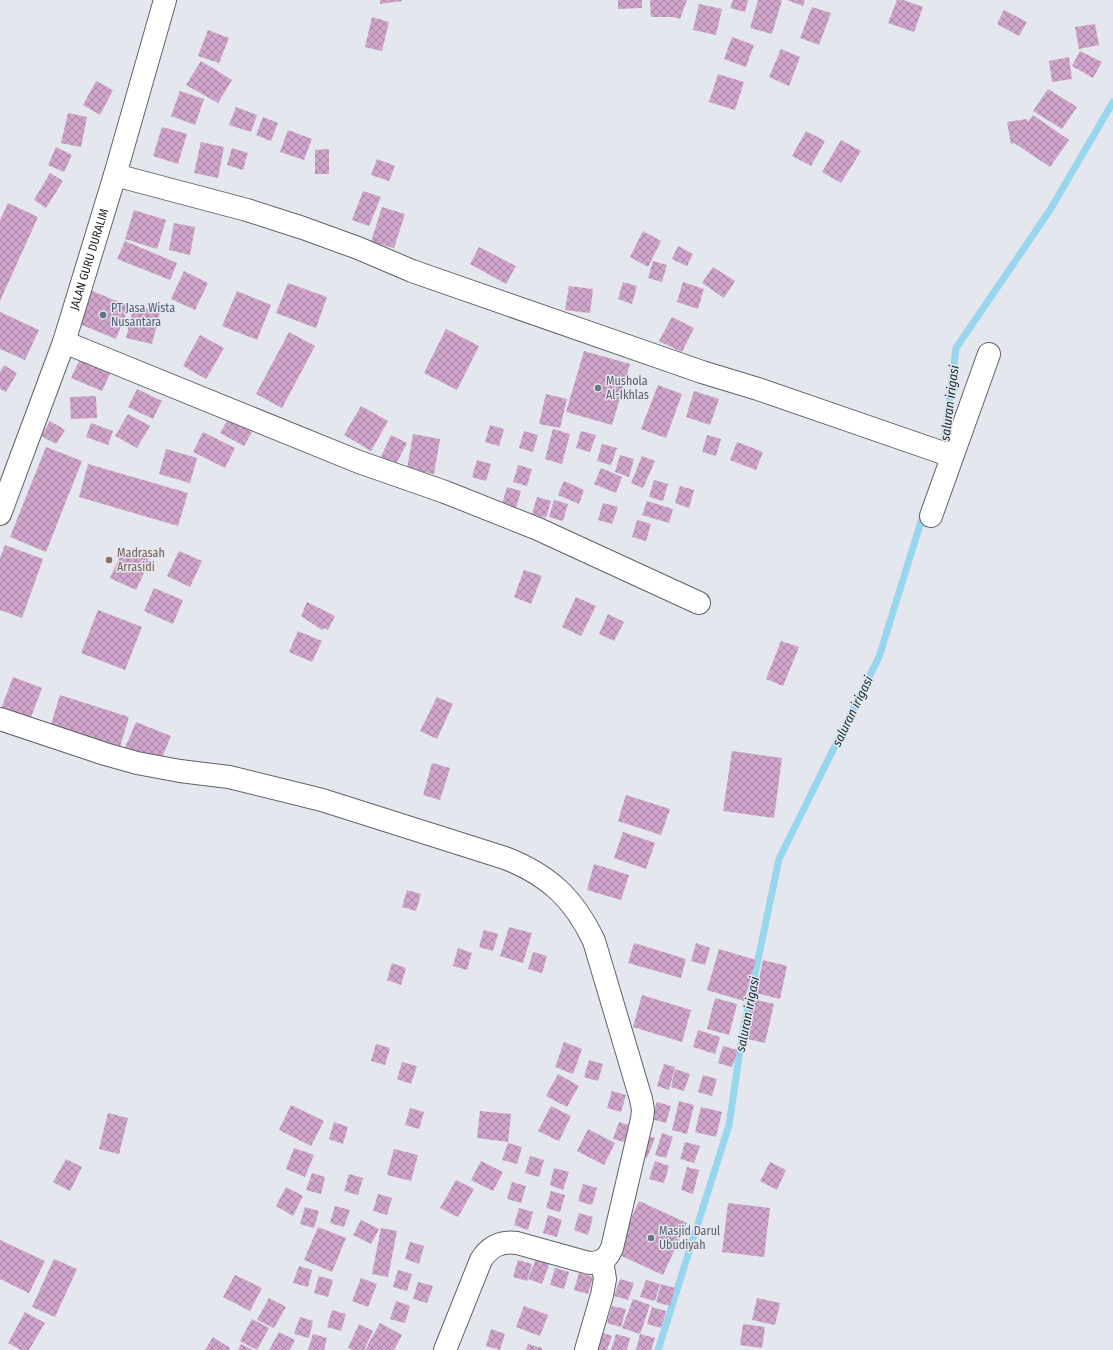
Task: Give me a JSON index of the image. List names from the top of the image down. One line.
{"streets":{"street":["JALAN GURU DURALIM"]},"water":["saluran irigasi"],"places":["PT Jasa Wista Nusantara","Mushola Al-Ikhlas","Madrasah Arrasidi","Masjid Darul Ubudiyah"]}
